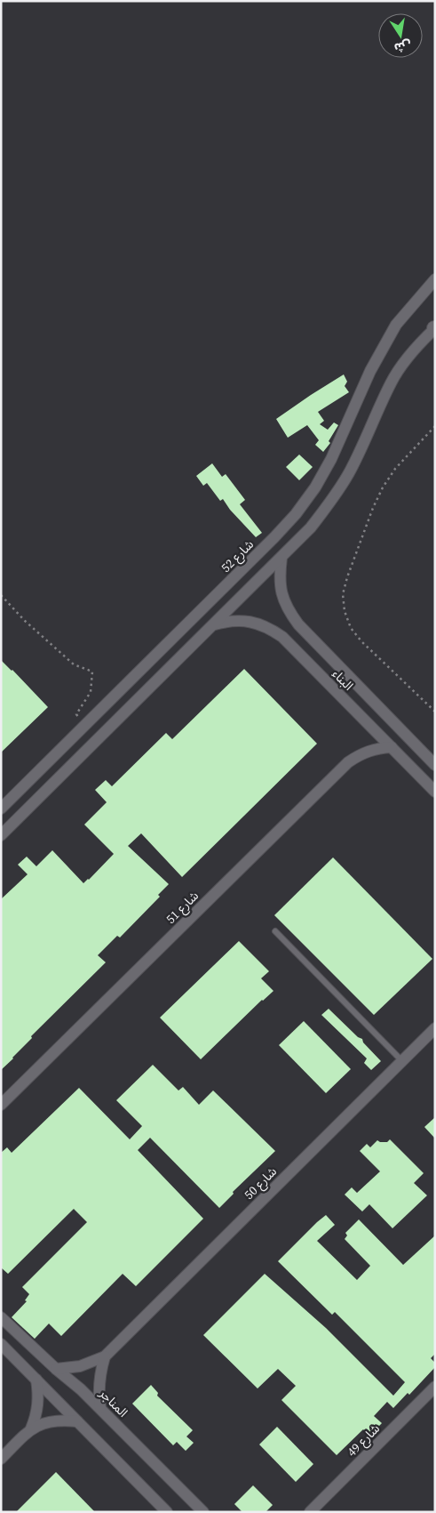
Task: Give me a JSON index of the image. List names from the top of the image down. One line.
{"streets":{"street":["شارع 52","البناء","شارع 51","شارع 50","المناجر","شارع 49"]},"crossings":[["البناء","شارع 51"],["شارع 50","المناجر"]],"north":"bottom"}
